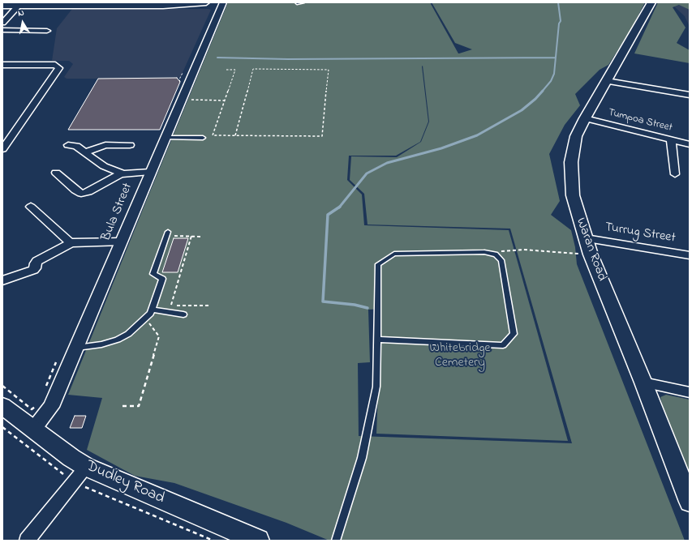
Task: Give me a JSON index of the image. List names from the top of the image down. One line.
{"streets":{"main road":["Waran Road","Dudley Road"],"street":["Tumpoa Street","Bula Street","Turrug Street"]},"crossings":[["Tumpoa Street","Waran Road"],["Bula Street","Dudley Road"],["Turrug Street","Waran Road"]],"parks":["Whitebridge Cemetery"],"north":"top"}
